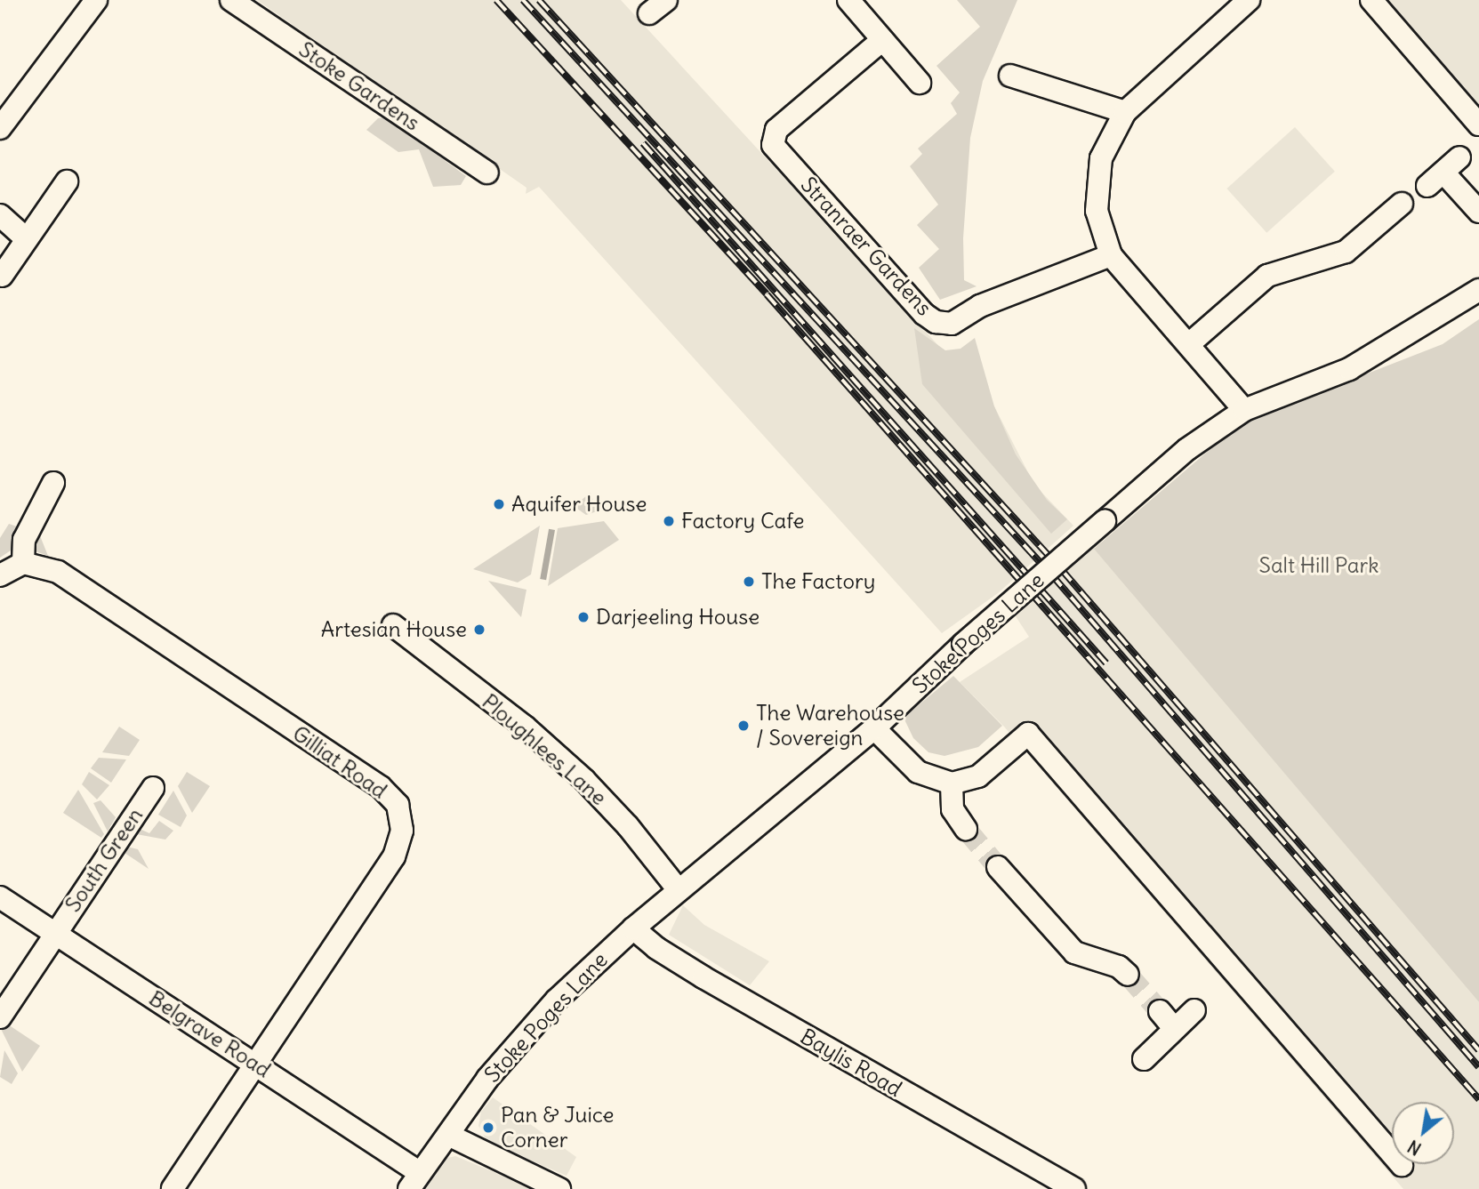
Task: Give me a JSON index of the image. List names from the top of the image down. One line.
{"streets":{"street":["Stoke Gardens","Stranraer Gardens","Stoke Poges Lane","Ploughlees Lane","Gilliat Road","South Green","Belgrave Road","Baylis Road"]},"crossings":[["Stoke Poges Lane","Ploughlees Lane"],["Stoke Poges Lane","Belgrave Road"],["Stoke Poges Lane","Baylis Road"],["Gilliat Road","Belgrave Road"],["South Green","Belgrave Road"]],"parks":["Salt Hill Park"],"places":["Aquifer House","Factory Cafe","The Factory","Darjeeling House","Artesian House","The Warehouse / Sovereign","Pan & Juice Corner"],"north":"bottom left"}
